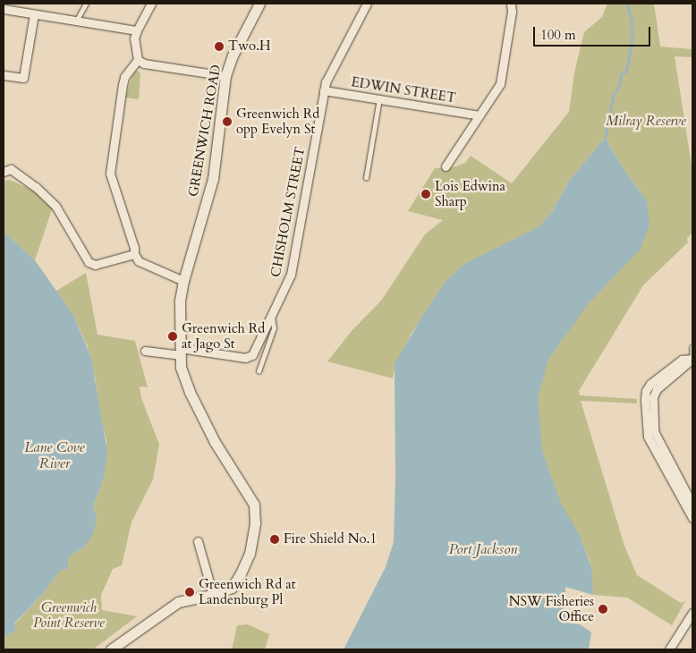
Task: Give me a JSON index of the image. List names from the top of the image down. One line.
{"streets":{"street":["EDWIN STREET","GREENWICH ROAD","CHISHOLM STREET"]},"crossings":[["EDWIN STREET","CHISHOLM STREET"],["GREENWICH ROAD","CHISHOLM STREET"]],"water":["Lane Cove River","Port Jackson"],"parks":["Milray Reserve","Greenwich Point Reserve"],"places":["Two.H","Greenwich Rd opp Evelyn St","Lois Edwina Sharp","Greenwich Rd at Jago St","Fire Shield No.1","Greenwich Rd at Landenburg Pl","NSW Fisheries Office"],"scale_bar":"100 m"}
